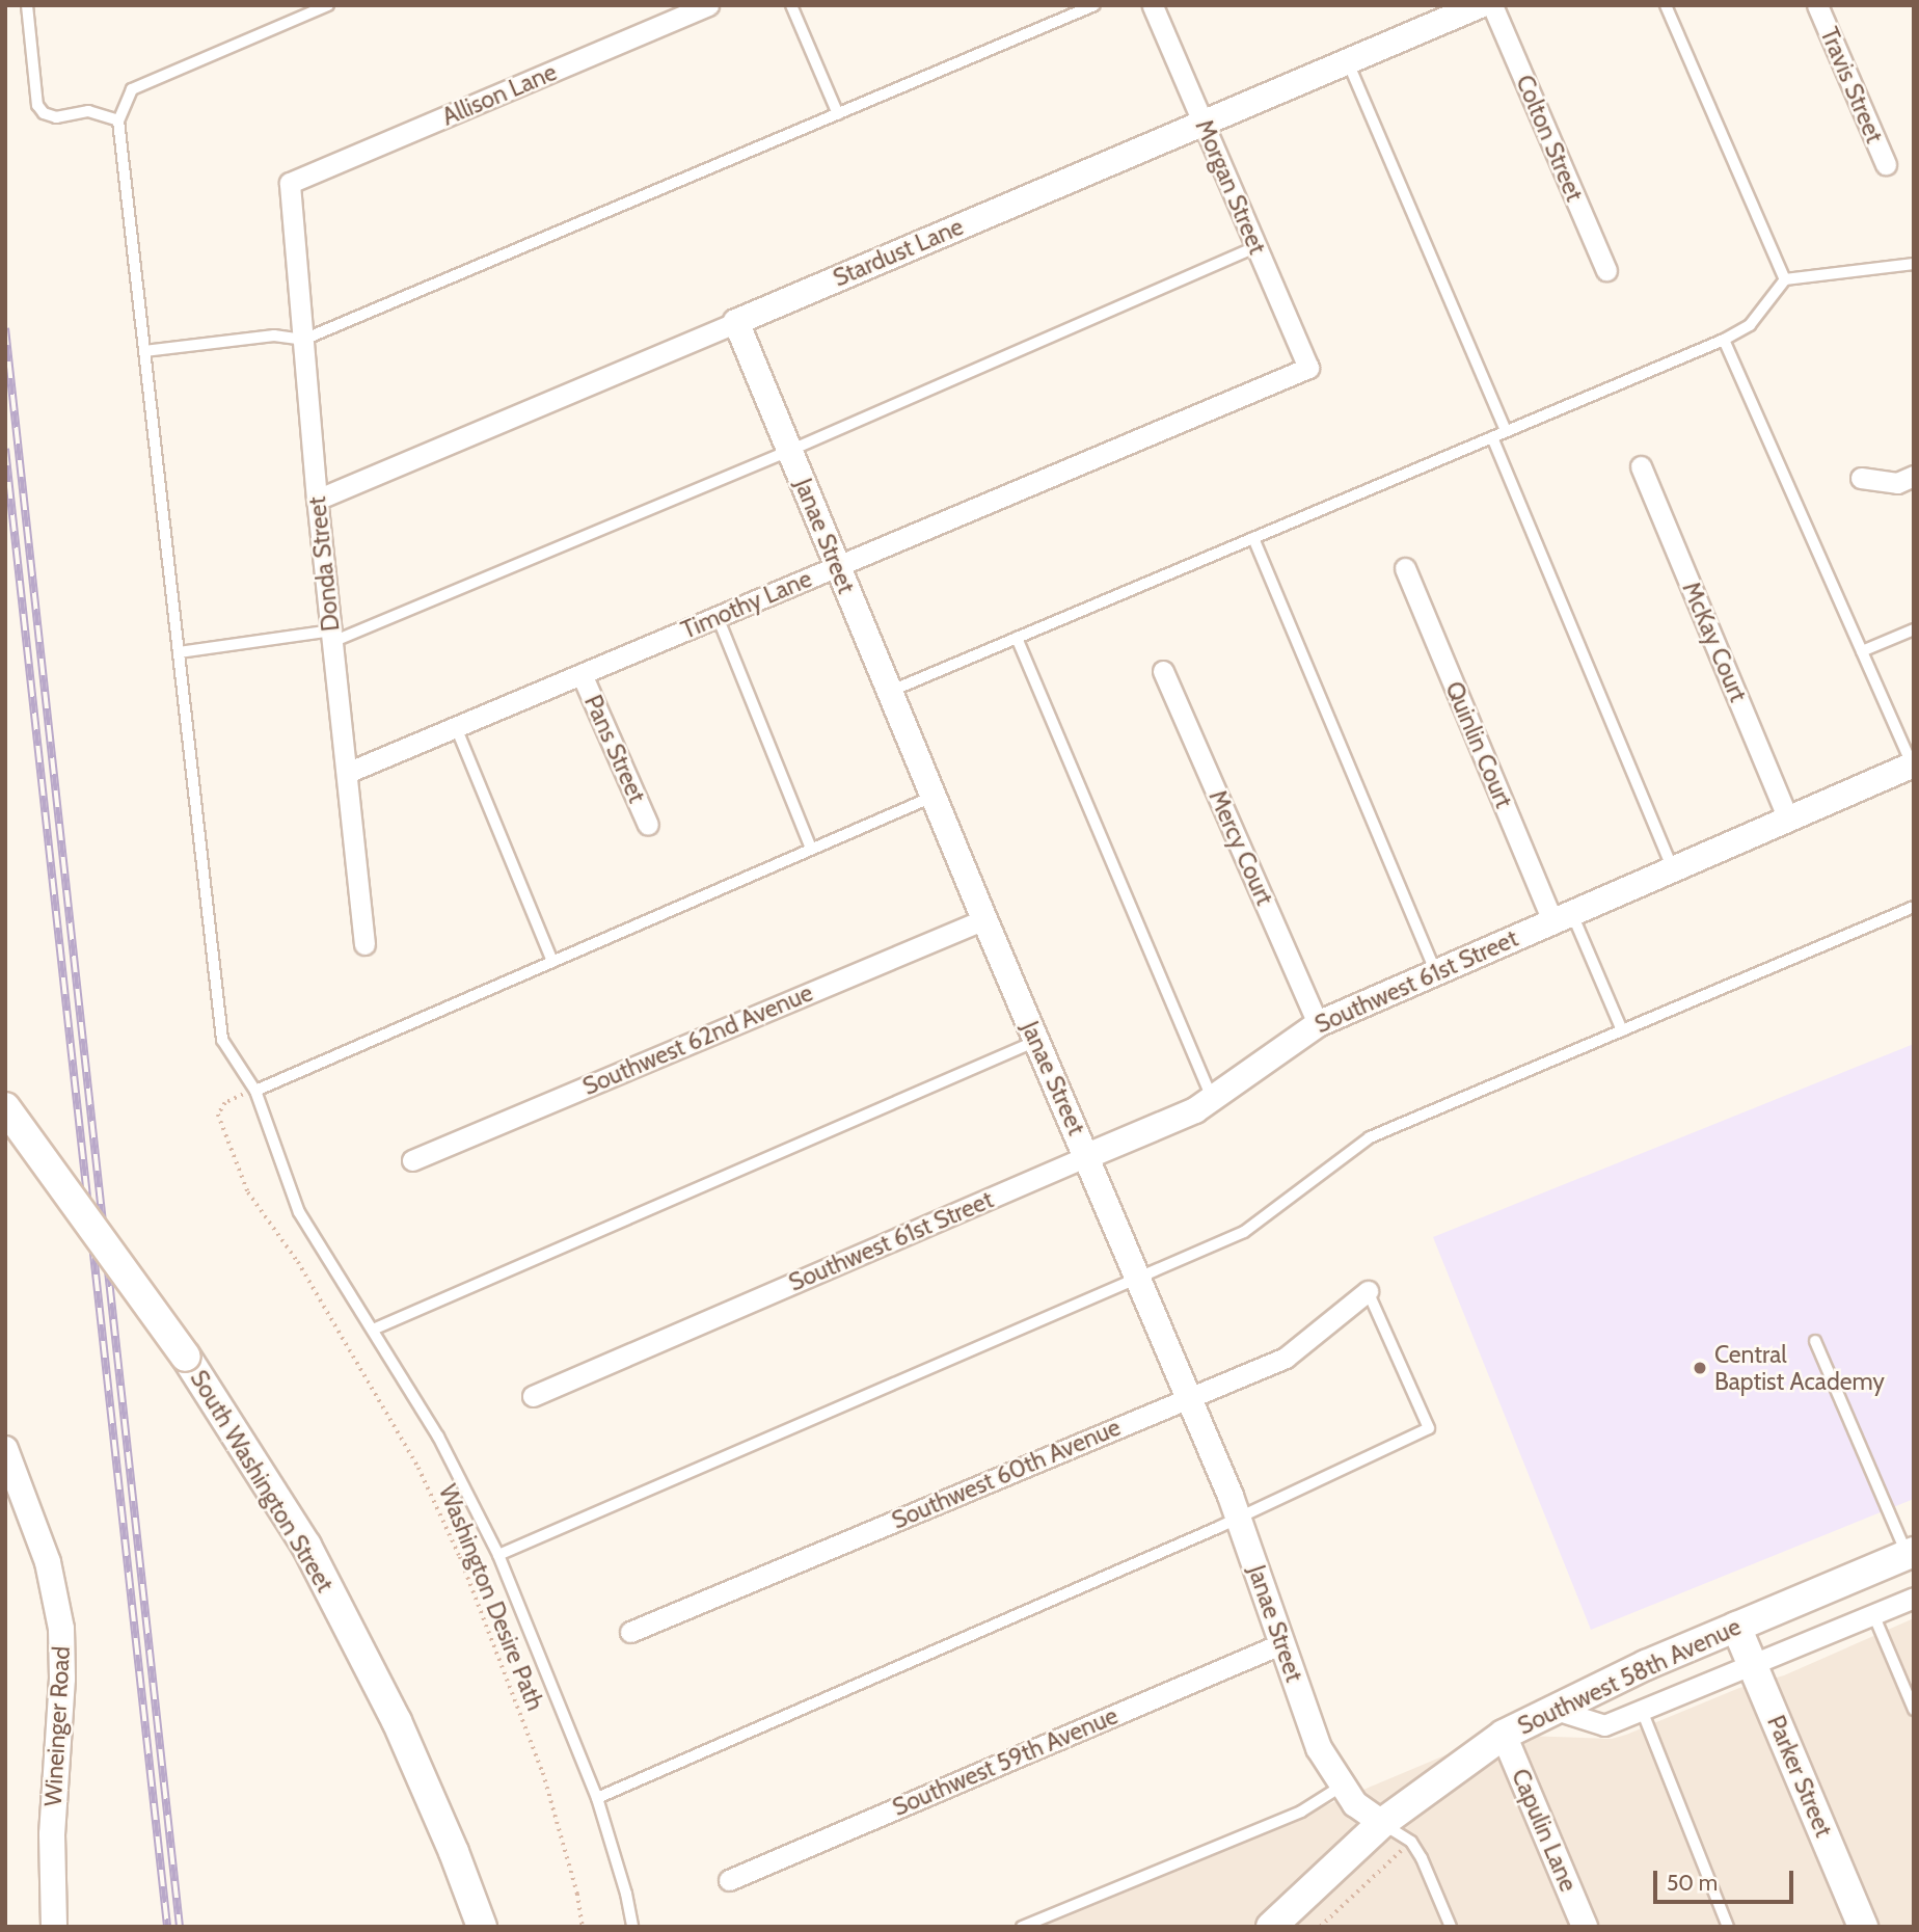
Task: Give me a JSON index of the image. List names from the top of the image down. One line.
{"streets":{"main road":["South Washington Street","Southwest 58th Avenue","Parker Street"],"street":["Travis Street","Allison Lane","Colton Street","Morgan Street","Stardust Lane","Janae Street","Donda Street","Timothy Lane","McKay Court","Quinlin Court","Pans Street","Mercy Court","Southwest 61st Street","Southwest 62nd Avenue","Southwest 60th Avenue","Wineinger Road","Southwest 59th Avenue","Capulin Lane"],"path":["Washington Desire Path"]},"crossings":[["Allison Lane","Donda Street"],["Morgan Street","Stardust Lane"],["Morgan Street","Timothy Lane"],["Stardust Lane","Janae Street"],["Stardust Lane","Donda Street"],["Janae Street","Timothy Lane"],["Janae Street","Southwest 61st Street"],["Janae Street","Southwest 62nd Avenue"],["Janae Street","Southwest 60th Avenue"],["Janae Street","Southwest 58th Avenue"],["Janae Street","Southwest 59th Avenue"],["Donda Street","Timothy Lane"],["Timothy Lane","Pans Street"],["McKay Court","Southwest 61st Street"],["Quinlin Court","Southwest 61st Street"],["Mercy Court","Southwest 61st Street"],["Southwest 58th Avenue","Parker Street"],["Southwest 58th Avenue","Capulin Lane"]],"places":["Central Baptist Academy"],"scale_bar":"50 m"}
